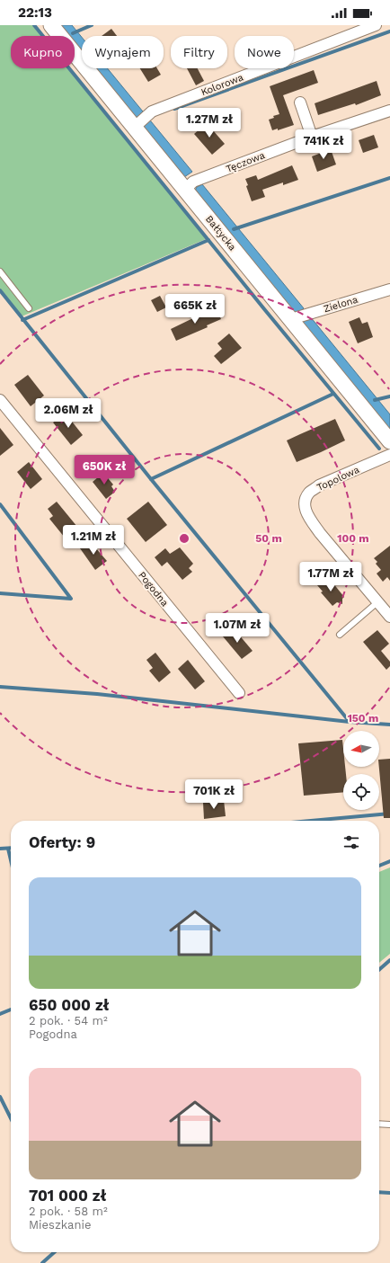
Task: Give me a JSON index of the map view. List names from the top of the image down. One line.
{"streets":{"main road":["Bałtycka"],"street":["Kolorowa","Tęczowa","Zielona","Topolowa","Pogodna"]},"crossings":[["Kolorowa","Bałtycka"],["Tęczowa","Bałtycka"],["Bałtycka","Zielona"]],"north":"left","page":{"status":"22:13","chip":["Kupno","Wynajem","Filtry","Nowe"],"price":["1.27M zł","741K zł","665K zł","2.06M zł","650K zł","1.21M zł","1.77M zł","1.07M zł","701K zł"],"heading":"Oferty: 9","list":[{"name":"650 000 zł","note":"2 pok. · 54 m² · Pogodna"},{"name":"701 000 zł","note":"2 pok. · 58 m² · Mieszkanie"}]},"rings":["50 m","100 m","150 m"]}
